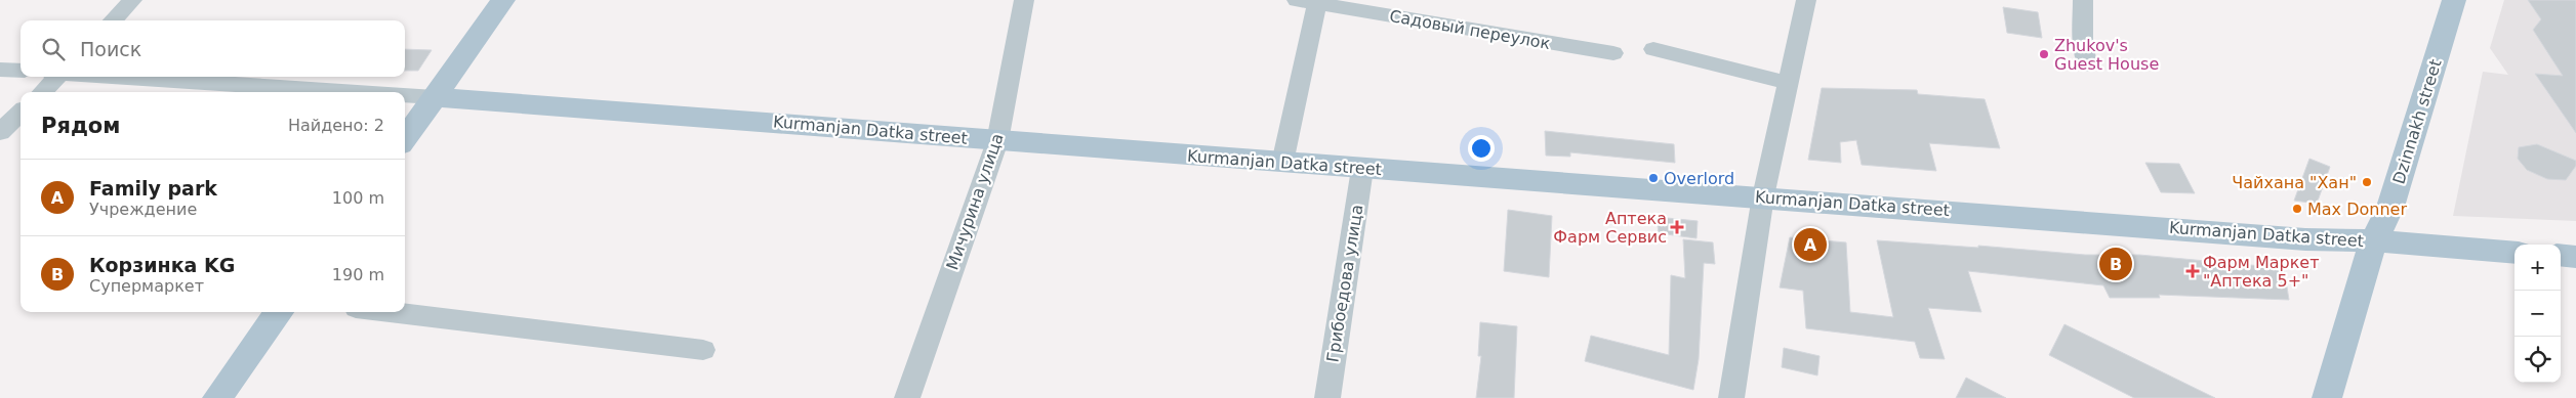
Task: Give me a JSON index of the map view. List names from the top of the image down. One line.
{"streets":{"main road":["Dzinnakh street","Kurmanjan Datka street"],"street":["Садовый переулок","Мичурина улица","Грибоедова улица"]},"crossings":[["Dzinnakh street","Kurmanjan Datka street"],["Kurmanjan Datka street","Мичурина улица"],["Kurmanjan Datka street","Грибоедова улица"]],"places":{"other":["Zhukov's Guest House","Overlord","Чайхана \"Хан\"","Max Donner"],"health":["Аптека Фарм Сервис","Фарм Маркет \"Аптека 5+\""]},"page":{"search":"Поиск","heading":["Рядом","Найдено: 2"],"list":[{"mark":"A","name":"Family park","note":"Учреждение","value":"100 m"},{"mark":"B","name":"Корзинка KG","note":"Супермаркет","value":"190 m"}],"pins":["A","B"],"map_buttons":["+","−"]}}
